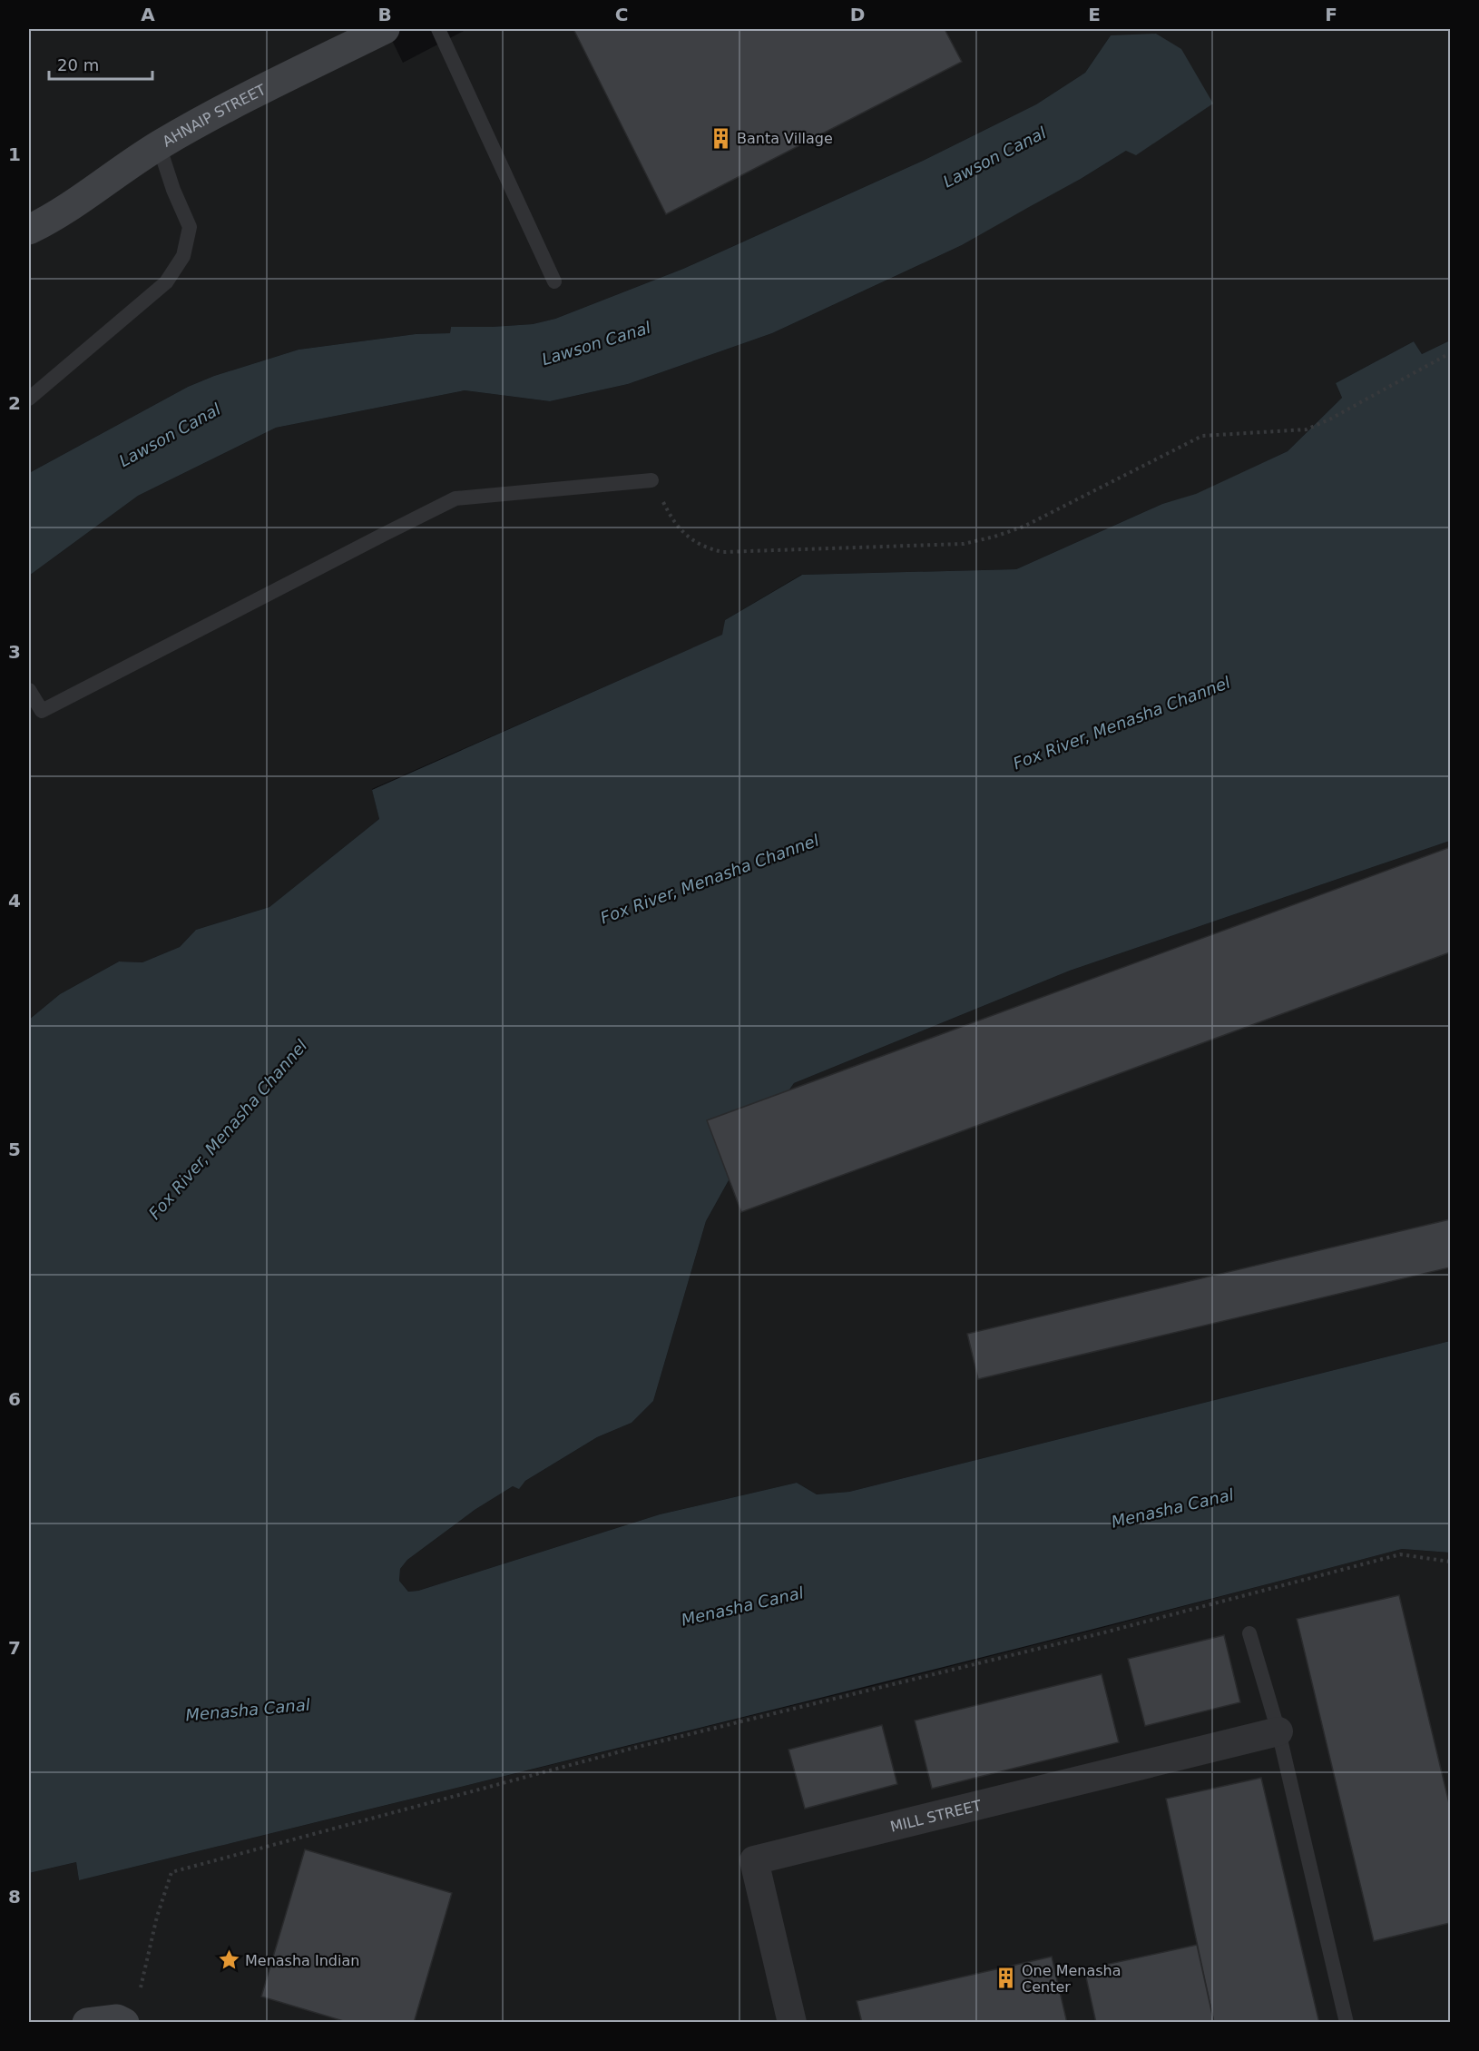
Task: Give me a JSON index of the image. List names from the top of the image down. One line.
{"streets":{"main road":["AHNAIP STREET"],"street":["MILL STREET"]},"water":["Lawson Canal","Fox River, Menasha Channel","Menasha Canal"],"places":{"building":["Banta Village","One Menasha Center"],"place":["Menasha Indian"]},"scale_bar":"20 m","grid":{"columns":["A","B","C","D","E","F"],"rows":["1","2","3","4","5","6","7","8"]}}
